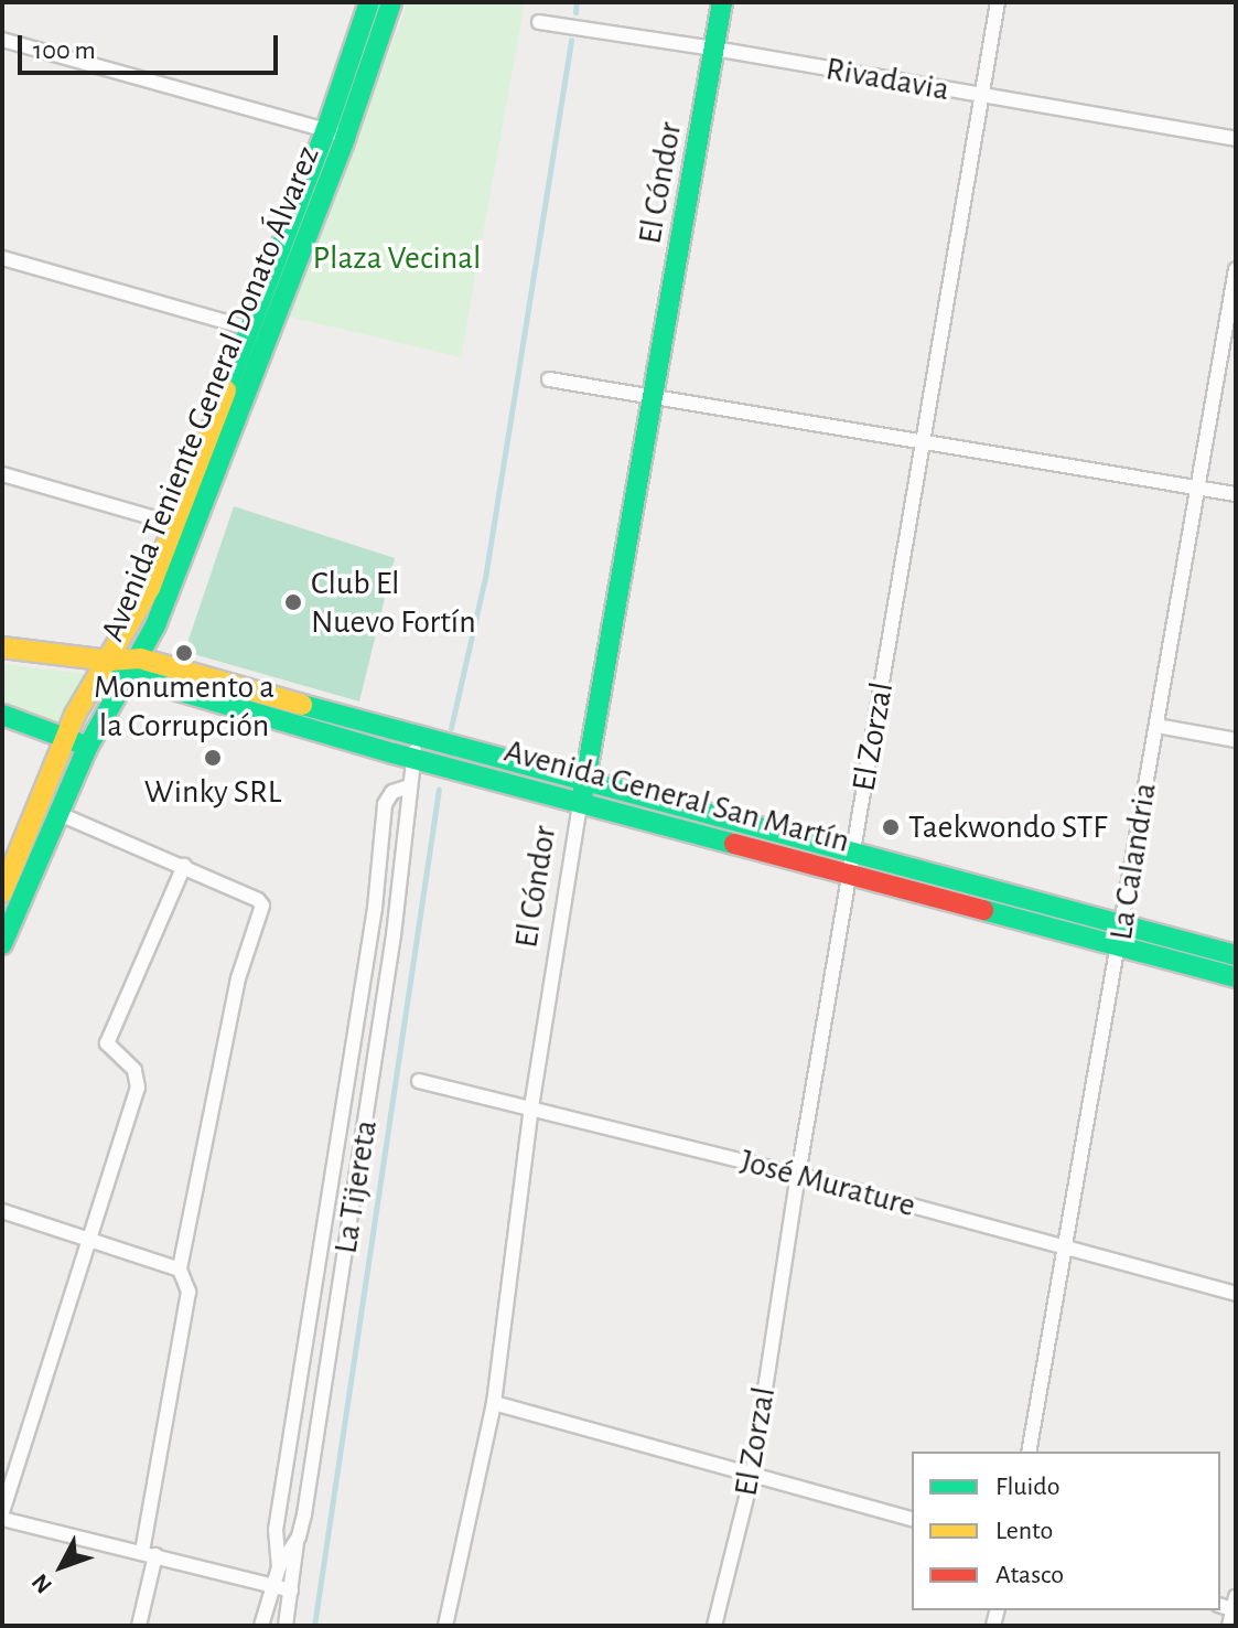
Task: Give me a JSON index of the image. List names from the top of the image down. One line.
{"streets":{"main road":["El Cóndor","Avenida Teniente General Donato Álvarez","Avenida General San Martín"],"street":["Rivadavia","El Zorzal","La Calandria","José Murature","La Tijereta"]},"crossings":[["Rivadavia","El Cóndor"],["Rivadavia","El Zorzal"],["El Cóndor","Avenida General San Martín"],["El Cóndor","José Murature"],["Avenida Teniente General Donato Álvarez","Avenida General San Martín"],["El Zorzal","Avenida General San Martín"],["El Zorzal","José Murature"],["Avenida General San Martín","La Calandria"],["Avenida General San Martín","La Tijereta"],["La Calandria","José Murature"]],"parks":["Plaza Vecinal"],"places":["Club El Nuevo Fortín","Monumento a la Corrupción","Winky SRL","Taekwondo STF"],"legend":["Fluido","Lento","Atasco"],"scale_bar":"100 m","north":"bottom left"}
